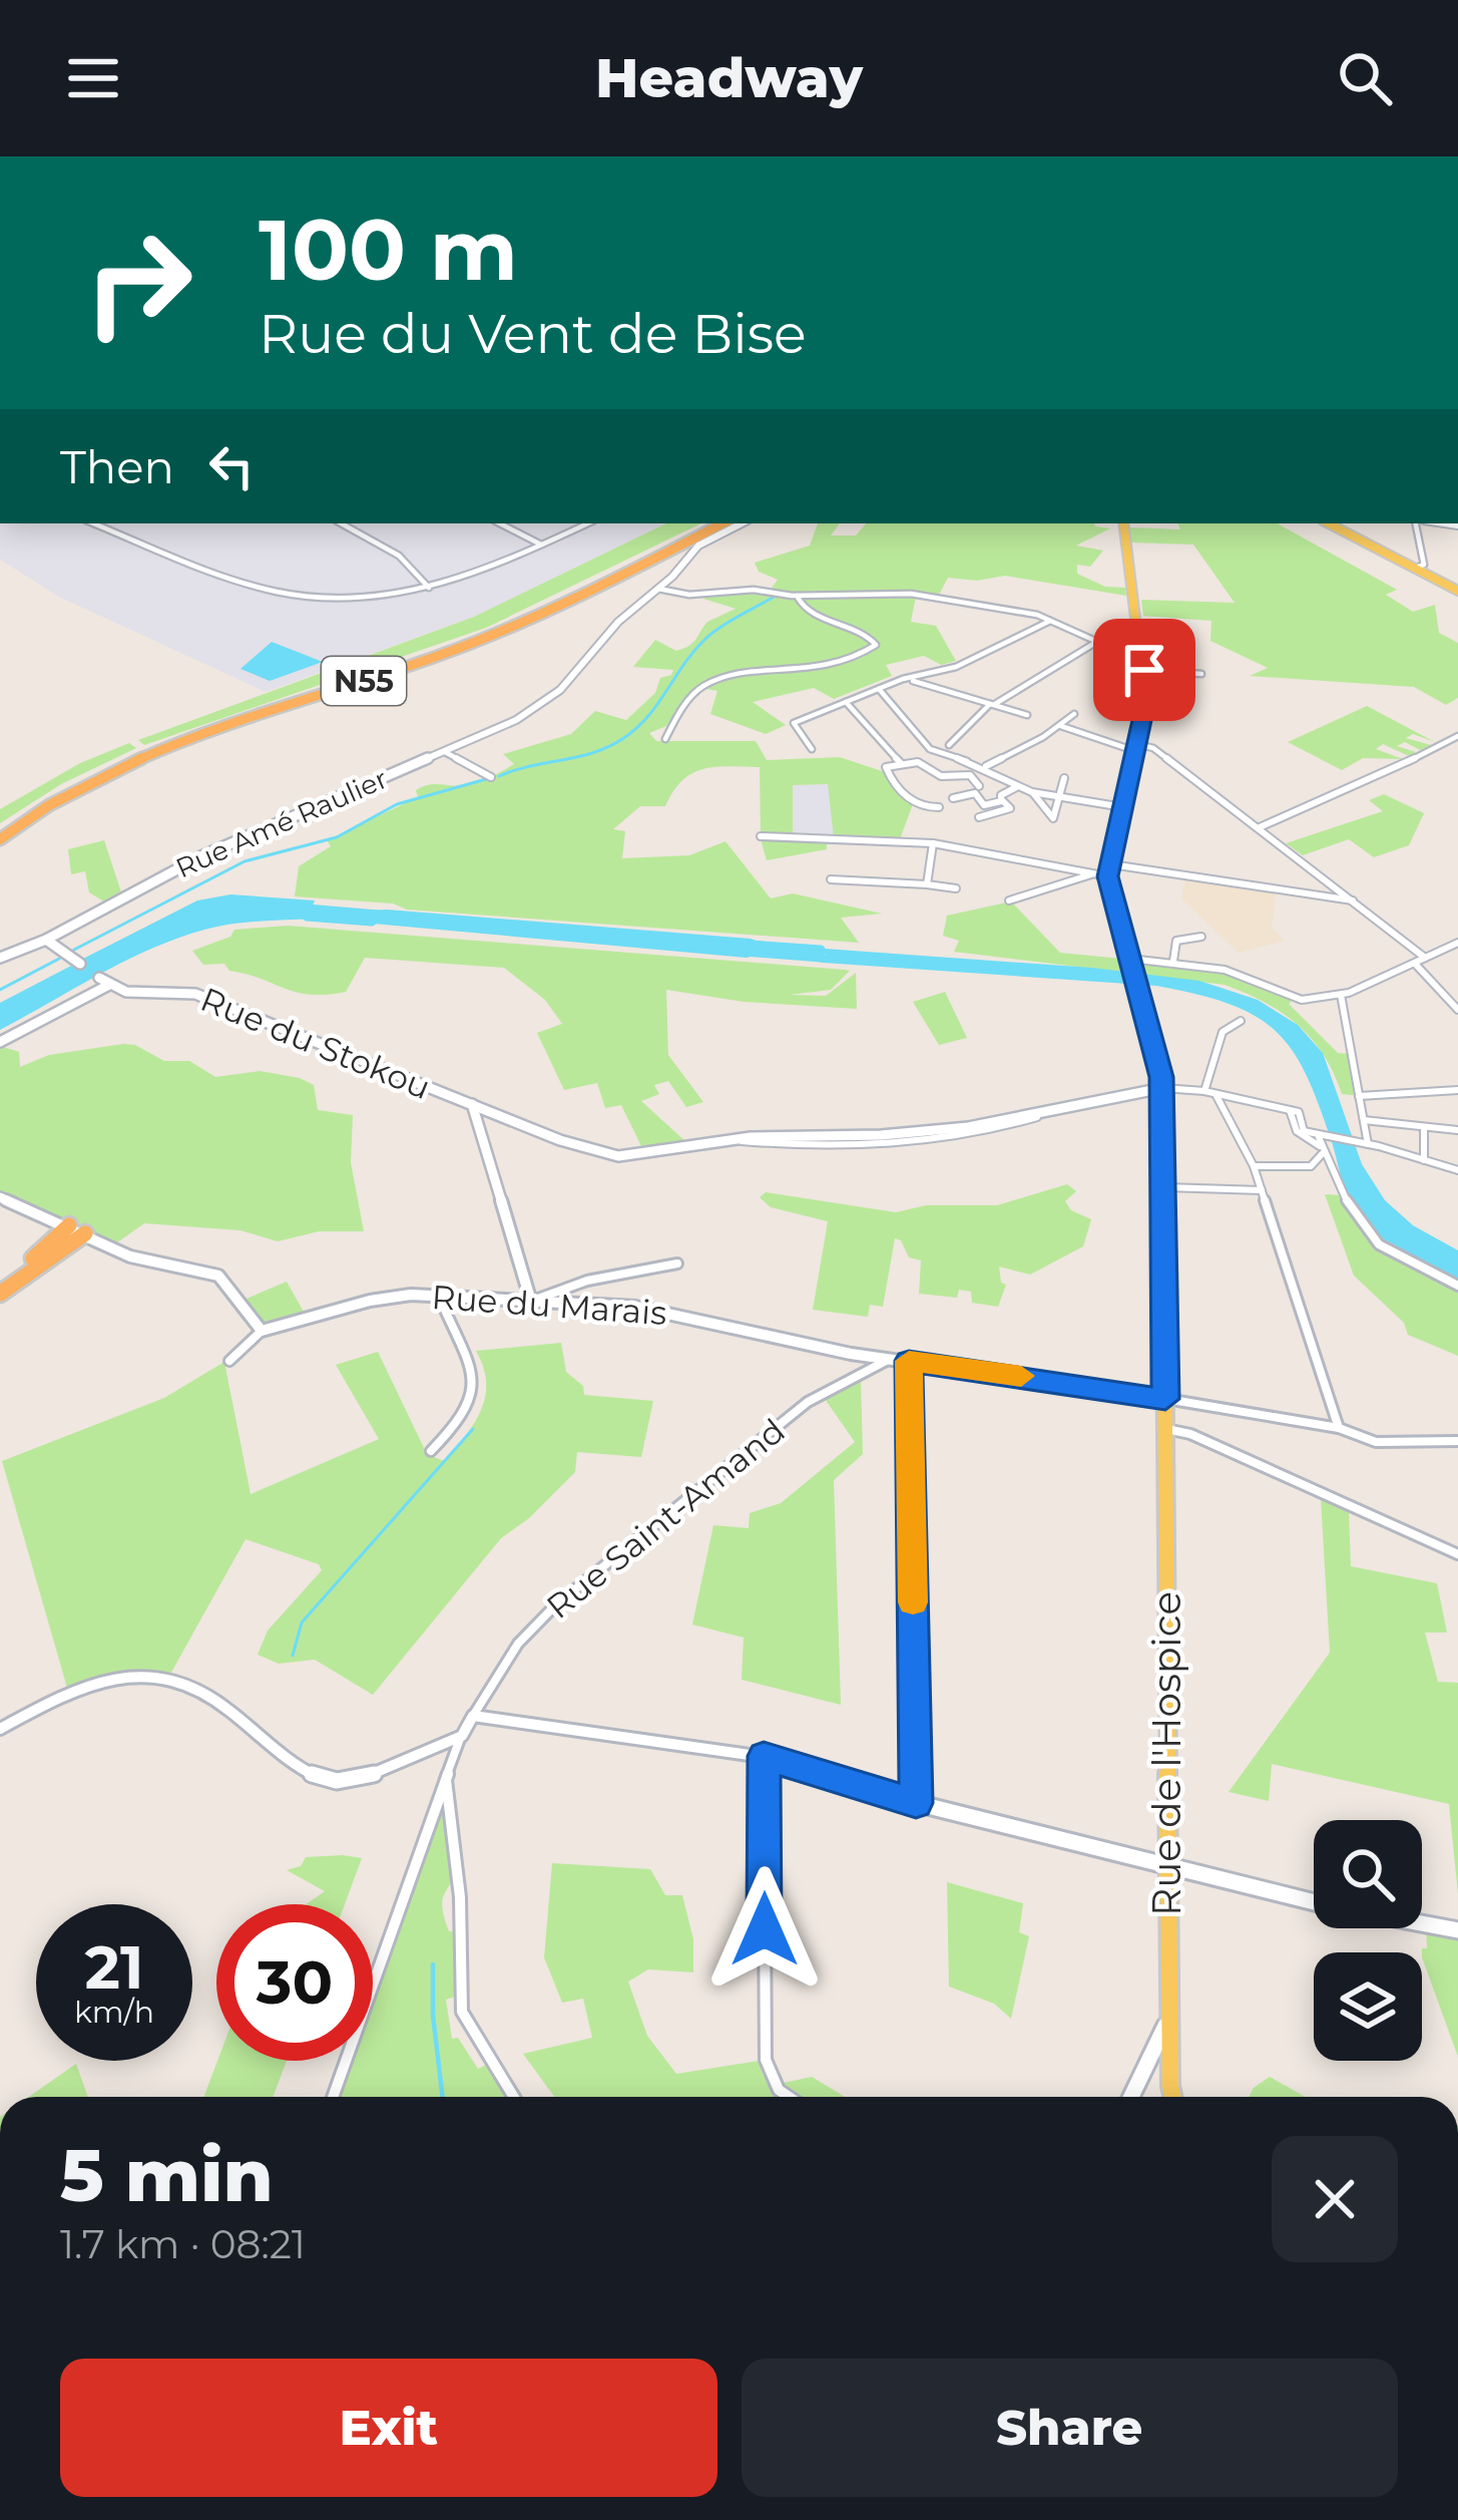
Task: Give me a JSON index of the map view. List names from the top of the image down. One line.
{"streets":{"highway":["N55"],"main road":["Rue de l'Hospice"],"street":["Rue Amé Raulier","Rue du Stokou","Rue du Marais","Rue Saint-Amand"]},"crossings":[["Rue du Stokou","Rue de l'Hospice"],["Rue du Marais","Rue Saint-Amand"],["Rue du Marais","Rue de l'Hospice"]],"page":{"header":"Headway","turn":["100 m","Rue du Vent de Bise"],"then":"Then","speed":"21 km/h","limit":"30","heading":["5 min","1.7 km · 08:21"],"buttons":["Exit","Share"]}}
